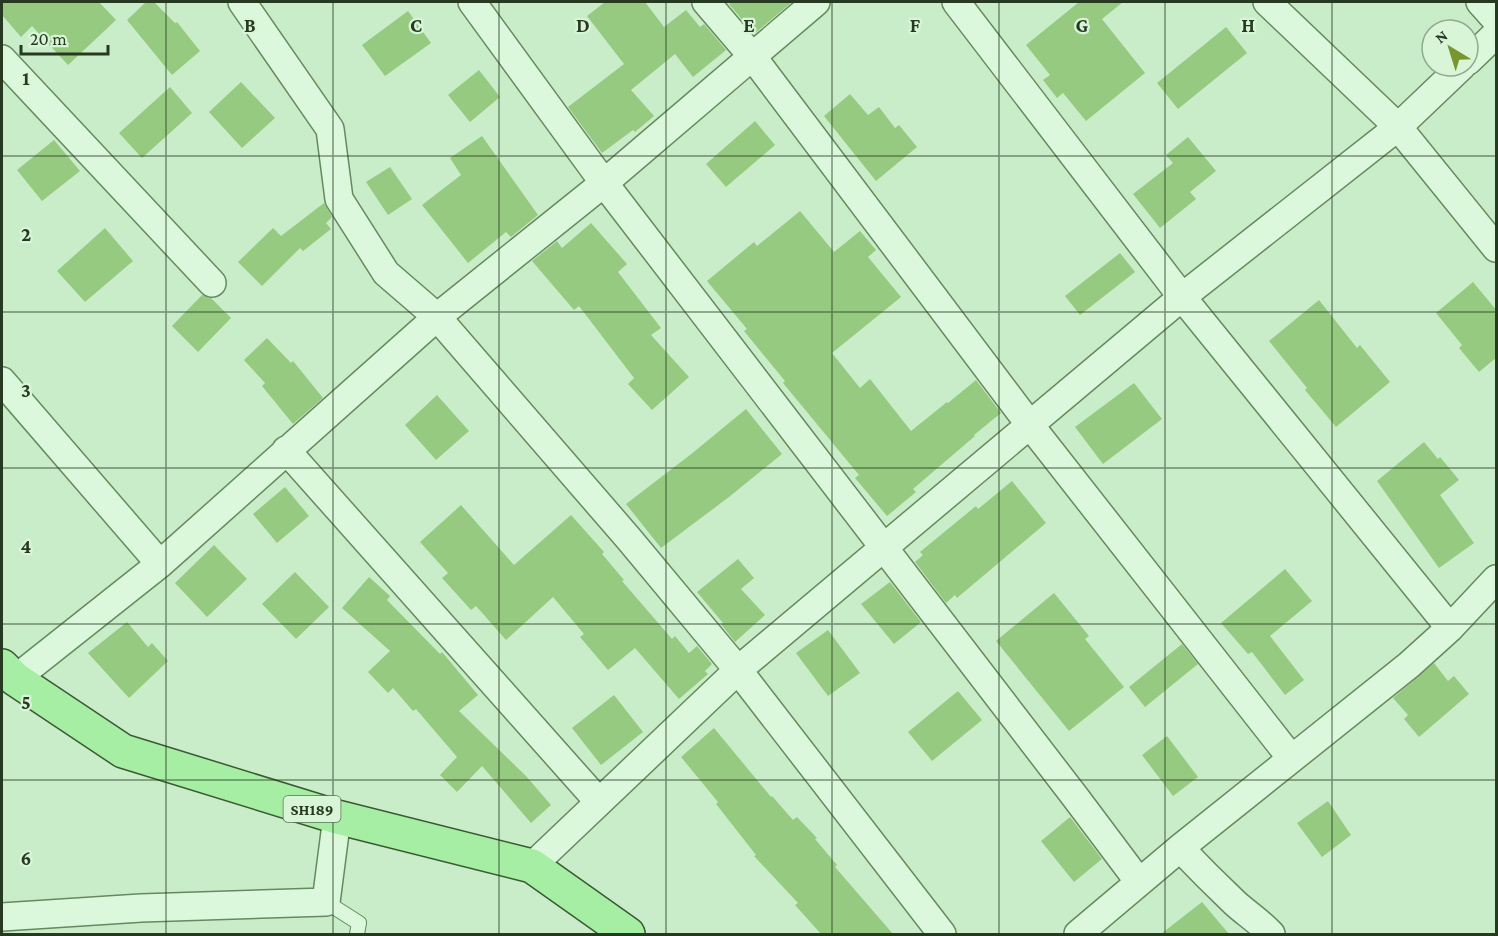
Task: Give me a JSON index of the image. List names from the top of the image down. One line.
{"streets":{"main road":["SH189"]},"scale_bar":"20 m","north":"top left","grid":{"columns":["B","C","D","E","F","G","H"],"rows":["1","2","3","4","5","6"]}}
